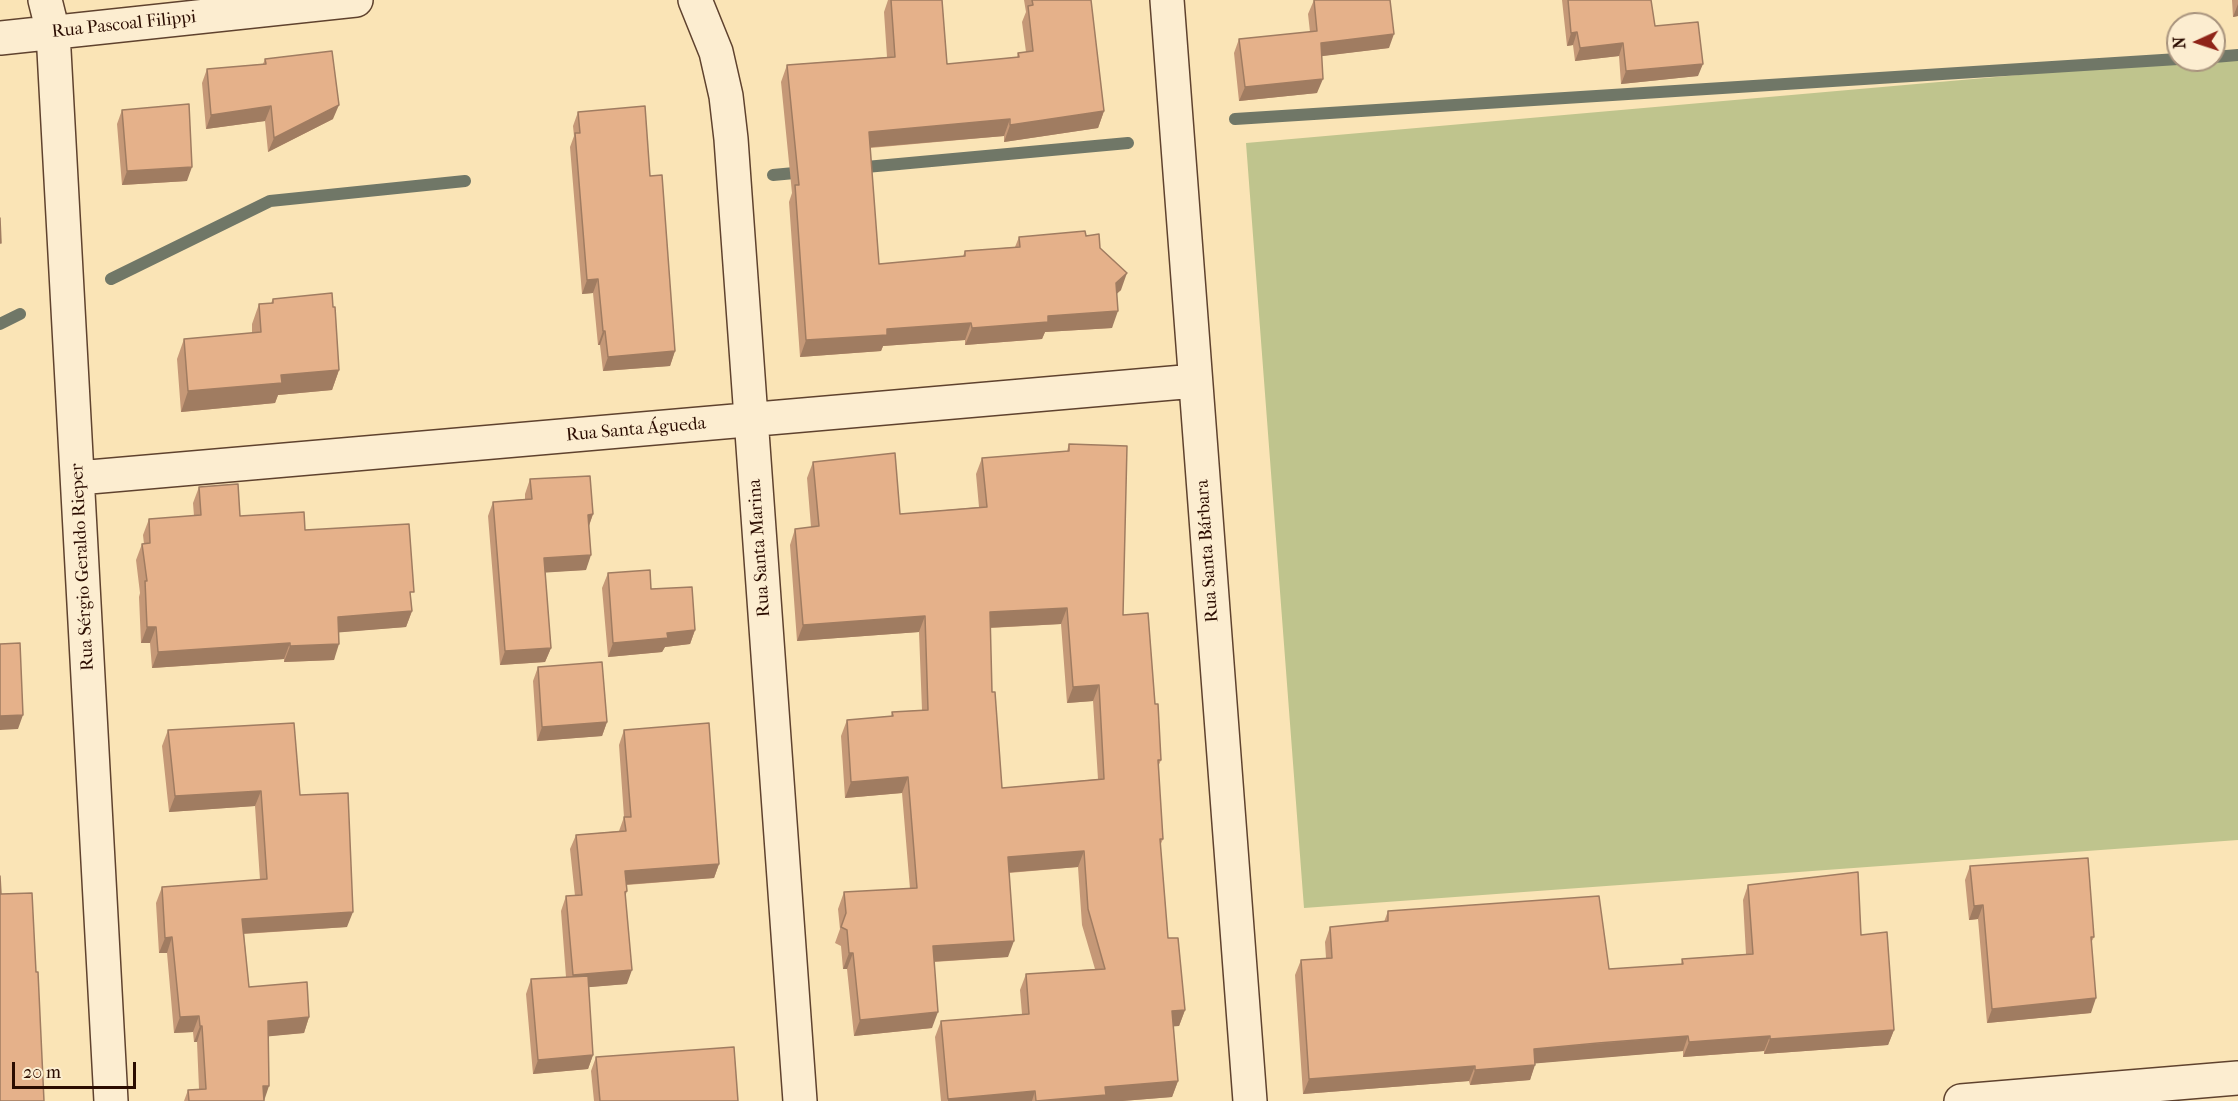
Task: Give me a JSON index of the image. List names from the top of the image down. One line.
{"streets":{"street":["Rua Pascoal Filippi","Rua Santa Águeda","Rua Santa Marina","Rua Santa Bárbara","Rua Sérgio Geraldo Rieper"]},"crossings":[["Rua Pascoal Filippi","Rua Sérgio Geraldo Rieper"],["Rua Santa Águeda","Rua Santa Marina"],["Rua Santa Águeda","Rua Santa Bárbara"],["Rua Santa Águeda","Rua Sérgio Geraldo Rieper"]],"scale_bar":"20 m","north":"left"}
